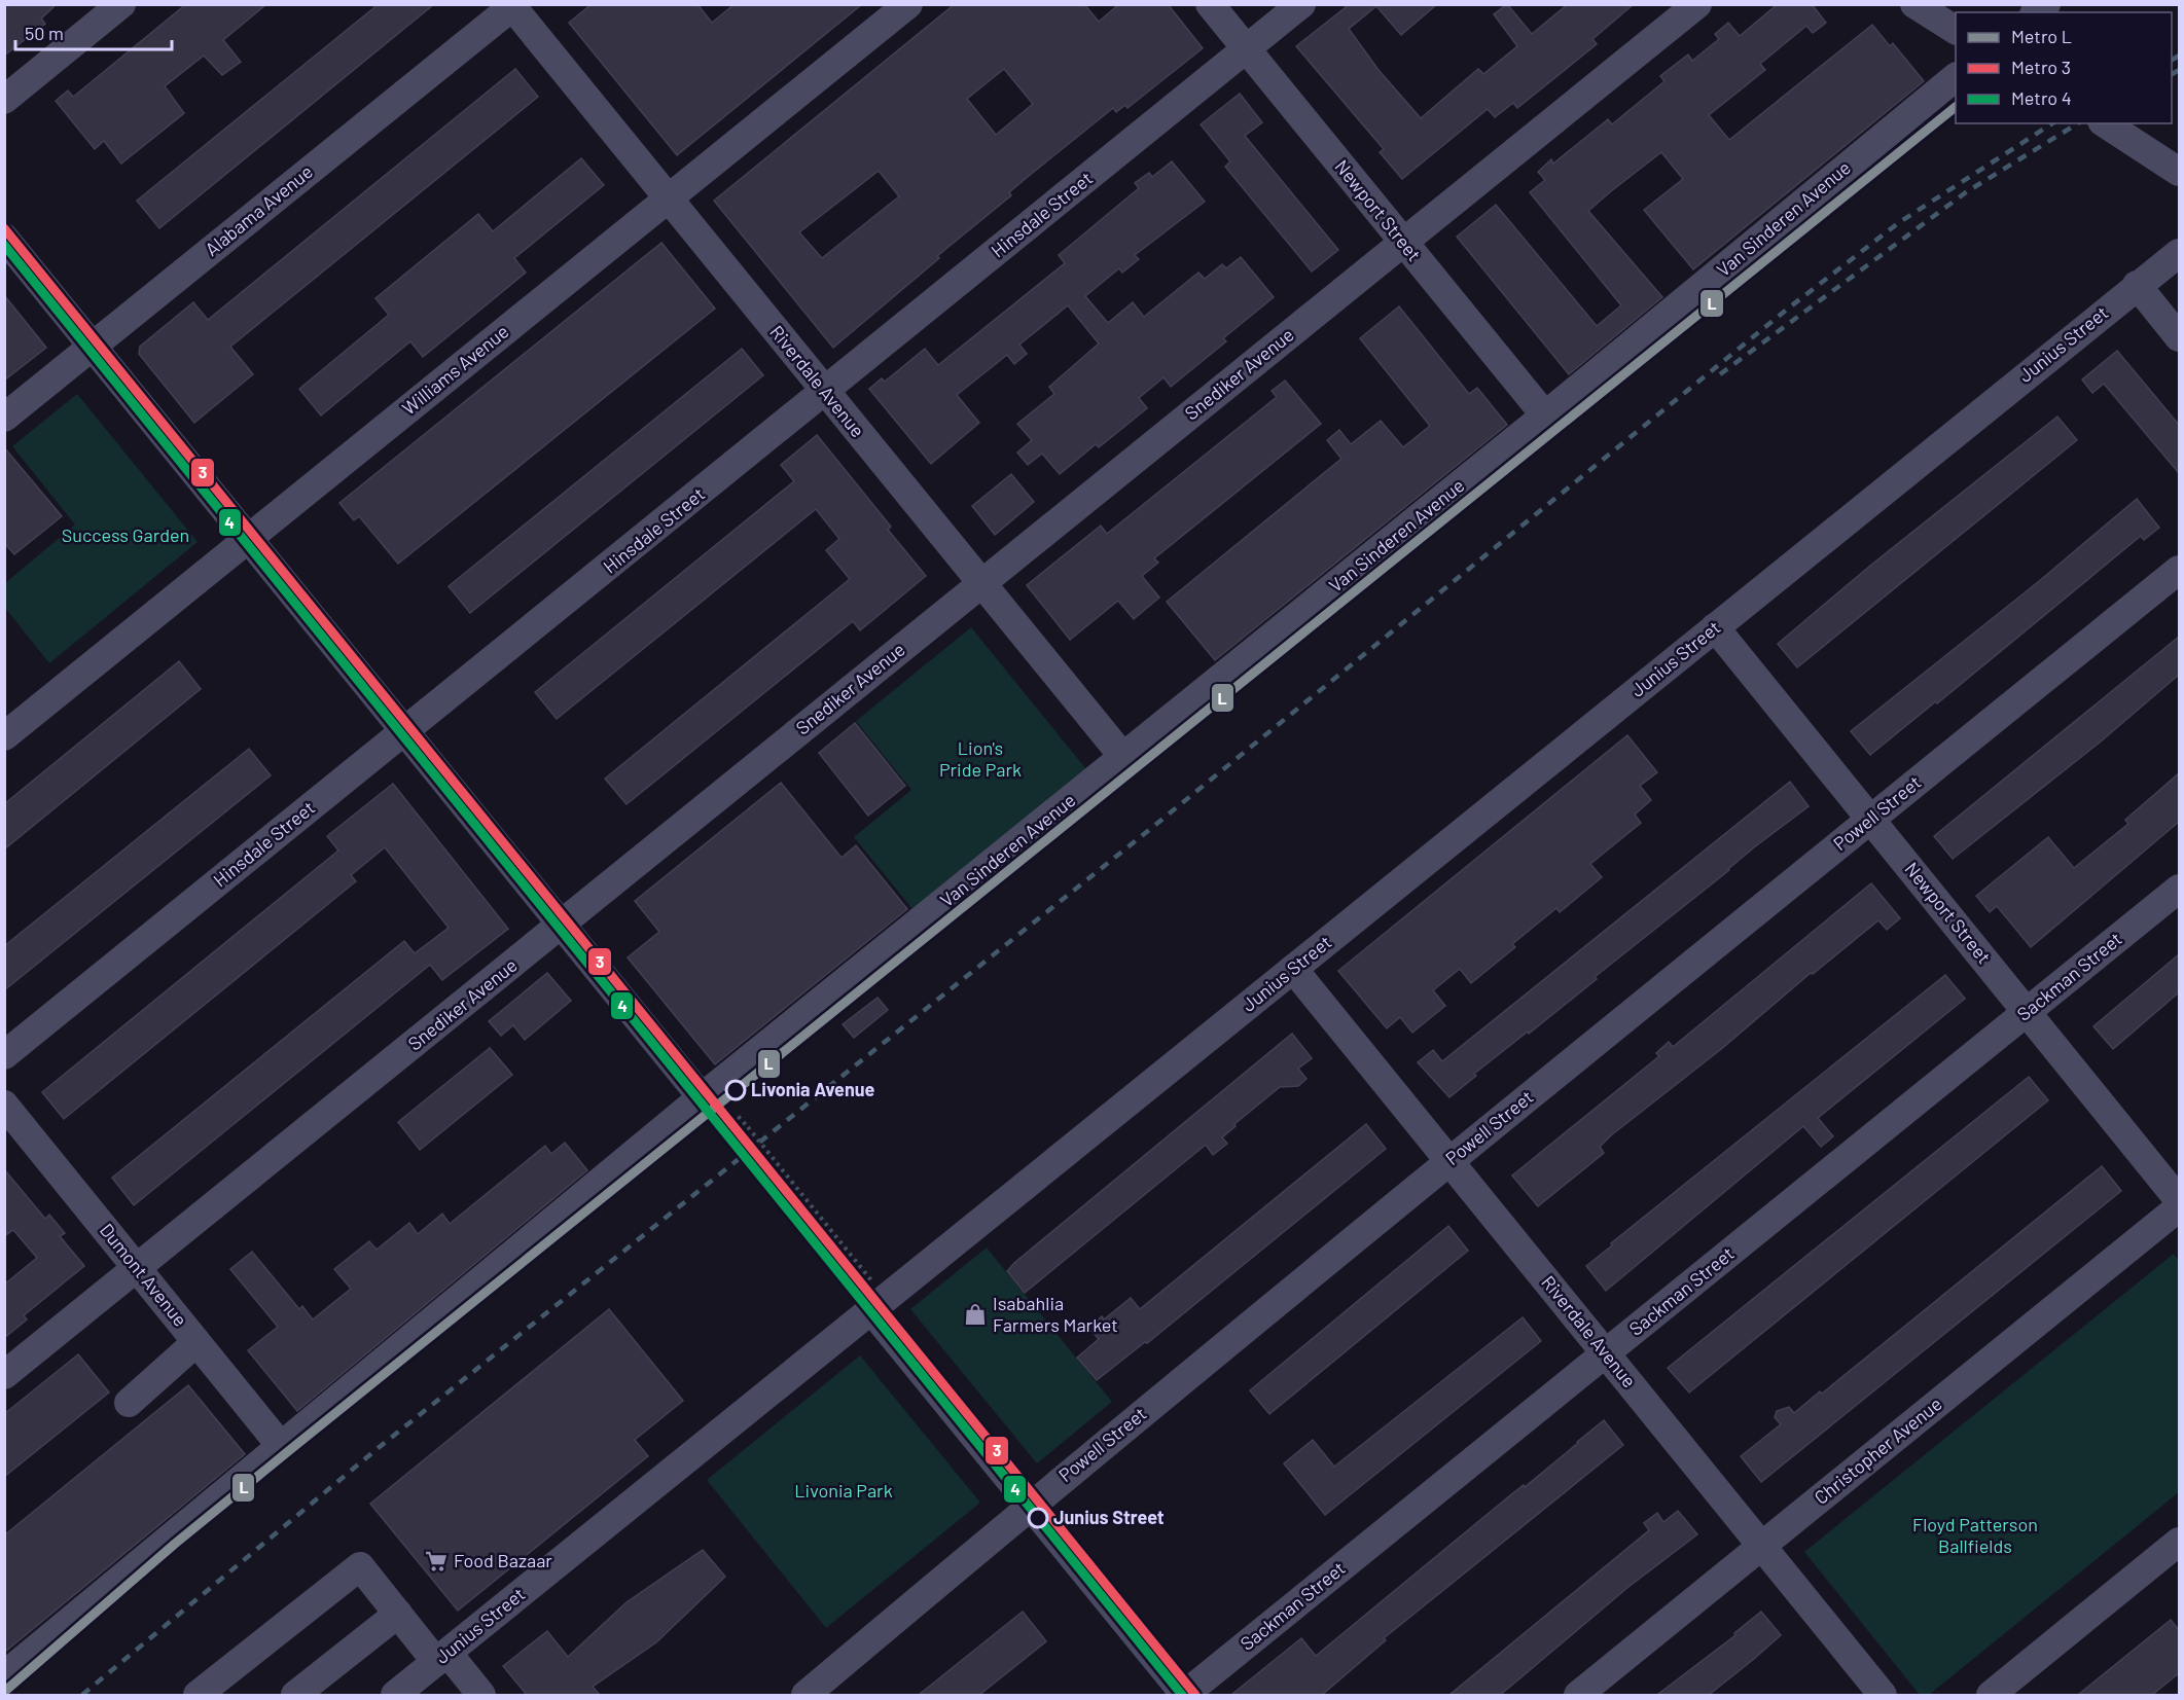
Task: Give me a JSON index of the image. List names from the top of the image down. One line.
{"streets":{"street":["Alabama Avenue","Newport Street","Hinsdale Street","Van Sinderen Avenue","Junius Street","Williams Avenue","Snediker Avenue","Riverdale Avenue","Powell Street","Sackman Street","Dumont Avenue","Christopher Avenue"]},"crossings":[["Alabama Avenue","Riverdale Avenue"],["Newport Street","Hinsdale Street"],["Newport Street","Van Sinderen Avenue"],["Newport Street","Junius Street"],["Newport Street","Snediker Avenue"],["Newport Street","Powell Street"],["Newport Street","Sackman Street"],["Hinsdale Street","Riverdale Avenue"],["Van Sinderen Avenue","Riverdale Avenue"],["Van Sinderen Avenue","Dumont Avenue"],["Junius Street","Riverdale Avenue"],["Williams Avenue","Riverdale Avenue"],["Snediker Avenue","Riverdale Avenue"],["Snediker Avenue","Dumont Avenue"],["Riverdale Avenue","Powell Street"],["Riverdale Avenue","Sackman Street"],["Riverdale Avenue","Christopher Avenue"]],"parks":["Success Garden","Lion's Pride Park","Livonia Park","Floyd Patterson Ballfields"],"places":{"other":["Livonia Avenue","Junius Street"],"shop":["Isabahlia Farmers Market"],"supermarket":["Food Bazaar"]},"lines":["metro line L","metro line 3","metro line 4"],"legend":["Metro L","Metro 3","Metro 4"],"scale_bar":"50 m"}
